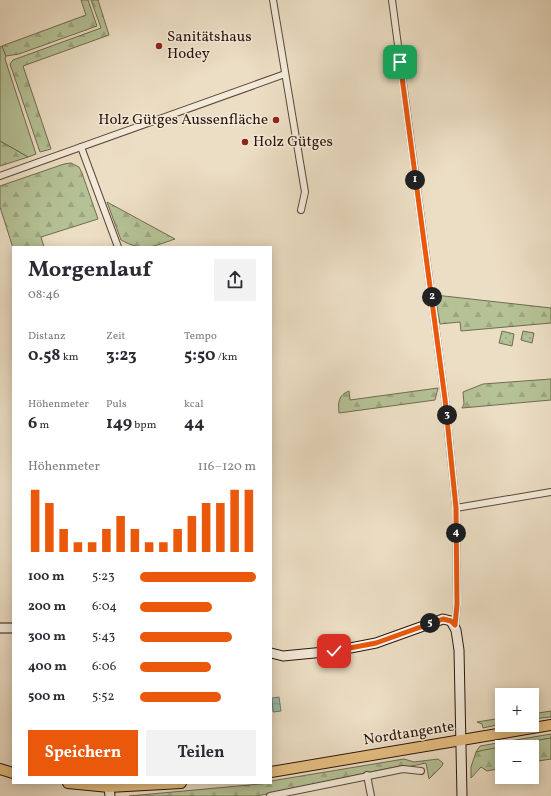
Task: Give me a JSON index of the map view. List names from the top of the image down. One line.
{"streets":{"main road":["Nordtangente"]},"places":["Sanitätshaus Hodey","Holz Gütges Aussenfläche","Holz Gütges"],"page":{"pins":["1","2","3","4","5"],"heading":["Morgenlauf","08:46"],"stats":[["Distanz","0.58 km"],["Zeit","3:23"],["Tempo","5:50 /km"],["Höhenmeter","6 m"],["Puls","149 bpm"],["kcal","44"]],"chart":["Höhenmeter","116–120 m"],"list":[{"name":"100 m","note":"5:23"},{"name":"200 m","note":"6:04"},{"name":"300 m","note":"5:43"},{"name":"400 m","note":"6:06"},{"name":"500 m","note":"5:52"}],"map_buttons":["+","−"],"buttons":["Speichern","Teilen"]}}
